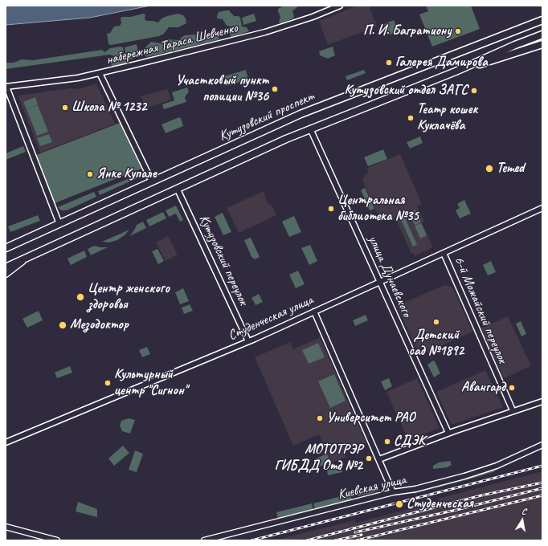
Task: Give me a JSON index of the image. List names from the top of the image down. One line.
{"streets":{"main road":["Кутузовский проспект"],"street":["набережная Тараса Шевченко","Кутузовский переулок","улица Дунаевского","6-й Можайский переулок","Студенческая улица","Киевская улица"]},"crossings":[["Кутузовский проспект","Кутузовский переулок"],["Кутузовский проспект","улица Дунаевского"],["Кутузовский переулок","Студенческая улица"],["улица Дунаевского","Студенческая улица"],["6-й Можайский переулок","Студенческая улица"]],"places":["П. И. Багратиону","Галерея Дамирова","Участковый пункт полиции №36","Кутузовский отдел ЗАГС","Школа № 1232","Театр кошек Куклачёва","Temed","Янке Купале","Центральная библиотека №35","Центр женского здоровья","Детский сад №1892","Мезодоктор","Культурный центр \"Сигнон\"","Авангард","Университет РАО","СДЭК","МОТОТРЭР ГИБДД Отд №2","Студенческая"],"north":"top"}
